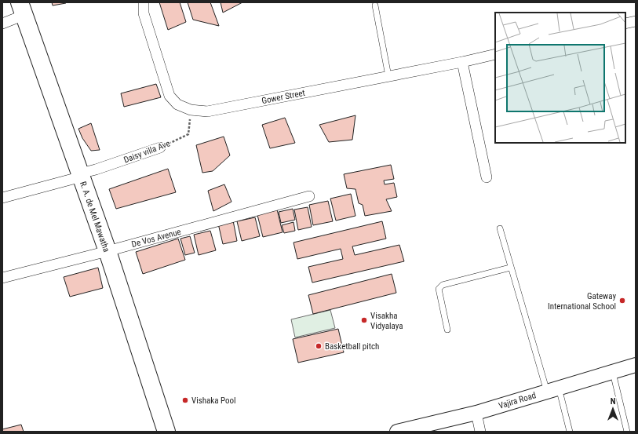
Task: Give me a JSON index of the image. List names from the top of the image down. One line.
{"streets":{"highway":["R. A. de Mel Mawatha"],"main road":["Vajira Road"],"street":["Gower Street","Daisy villa Ave","De Vos Avenue"]},"crossings":[["Gower Street","Daisy villa Ave"],["Daisy villa Ave","R. A. de Mel Mawatha"],["R. A. de Mel Mawatha","De Vos Avenue"]],"places":["Gateway International School","Visakha Vidyalaya","Basketball pitch","Vishaka Pool"],"north":"top"}
